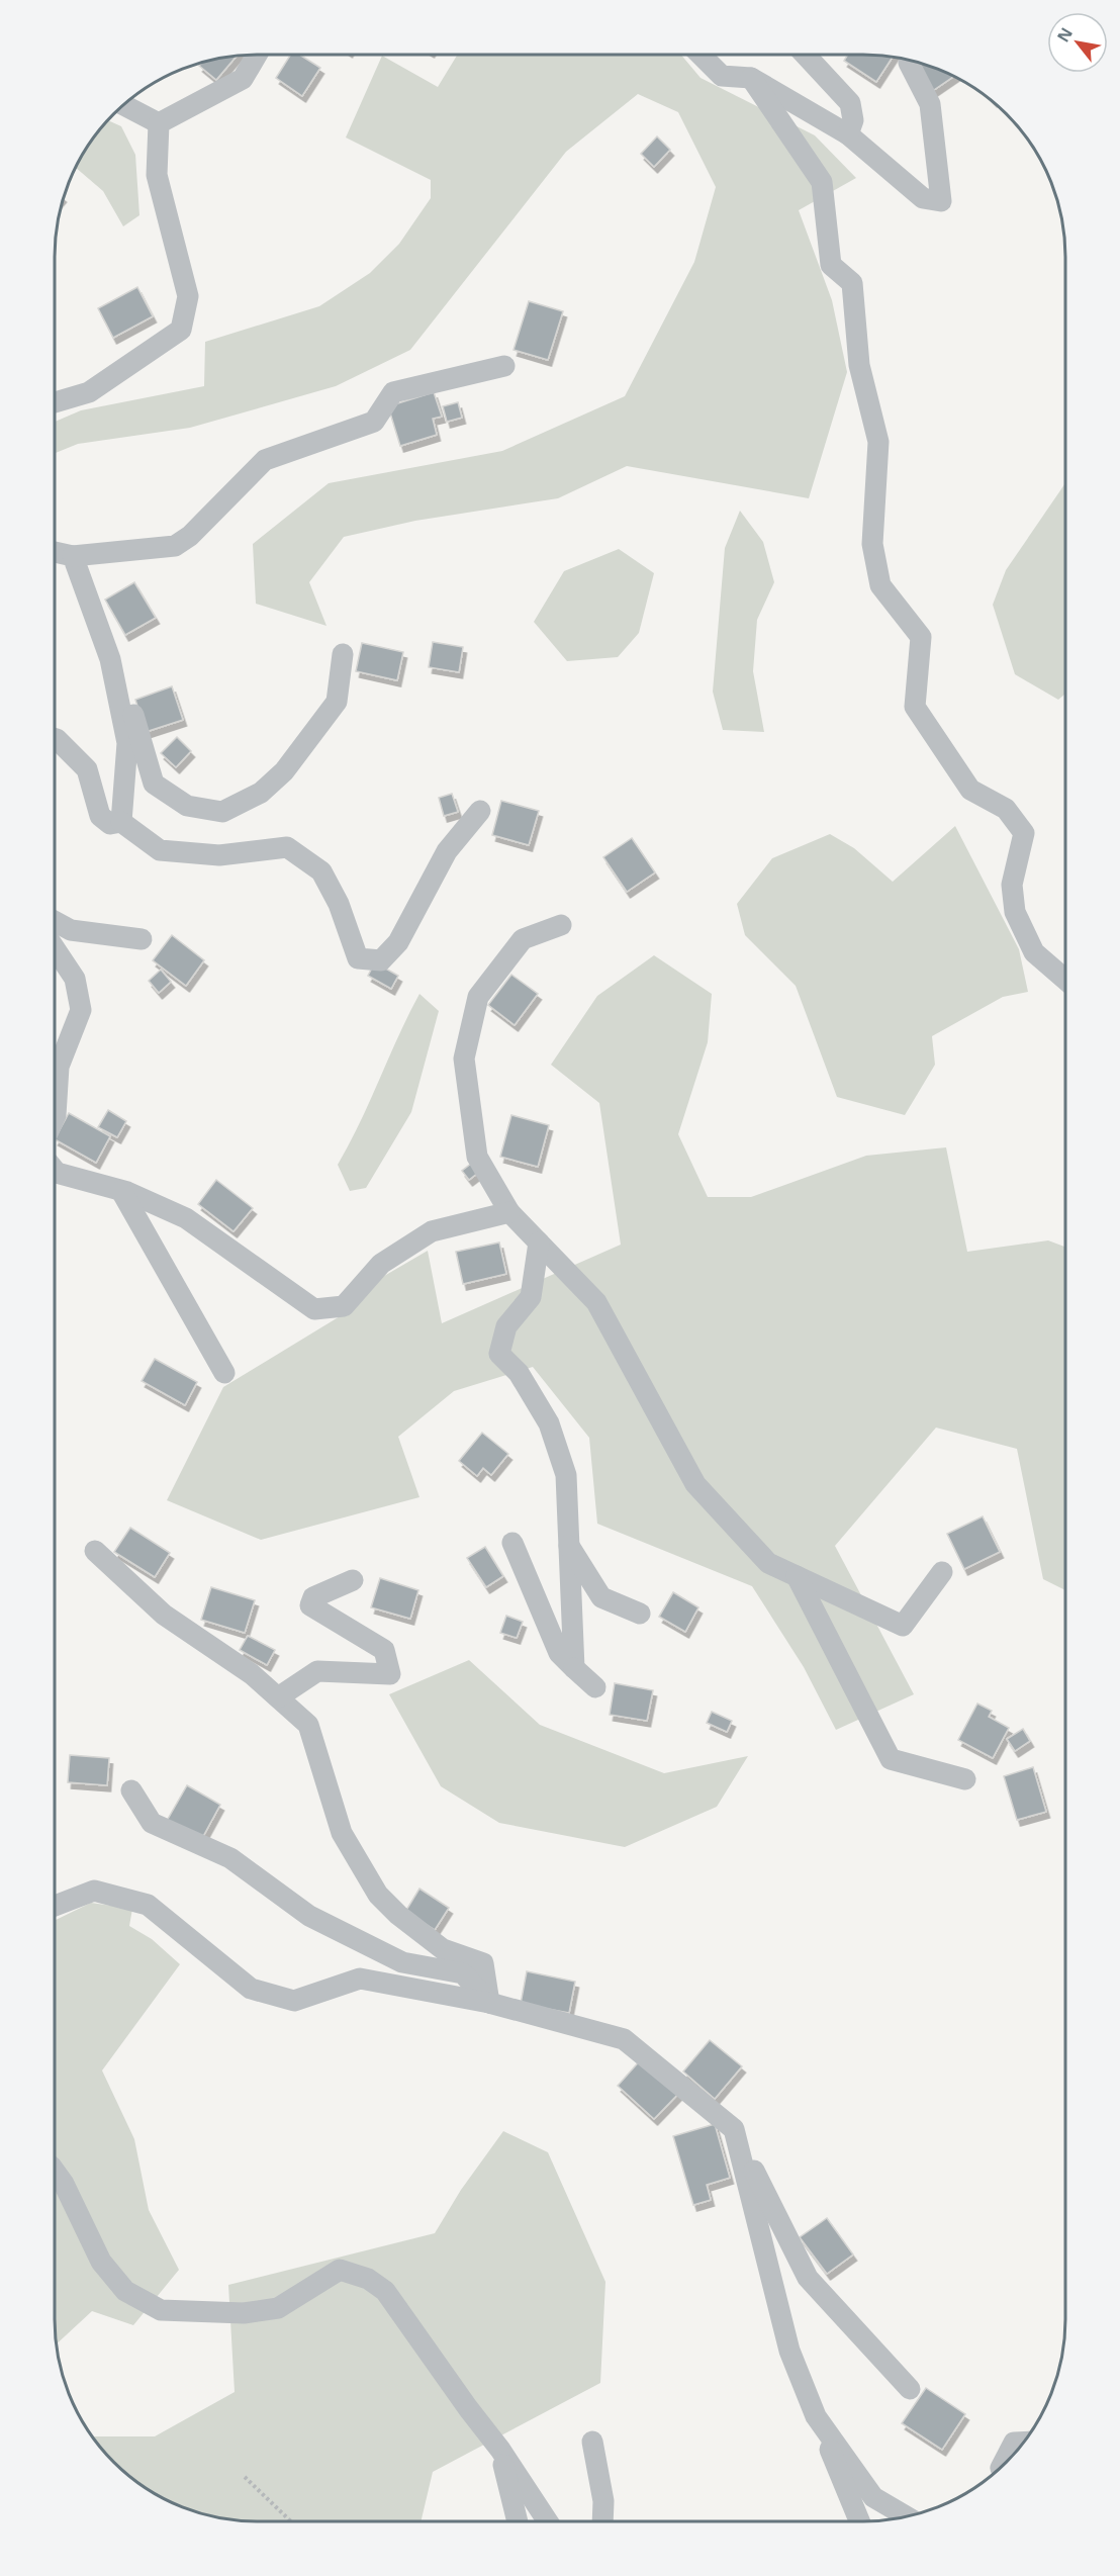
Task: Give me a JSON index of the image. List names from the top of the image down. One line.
{"north":"top left"}
